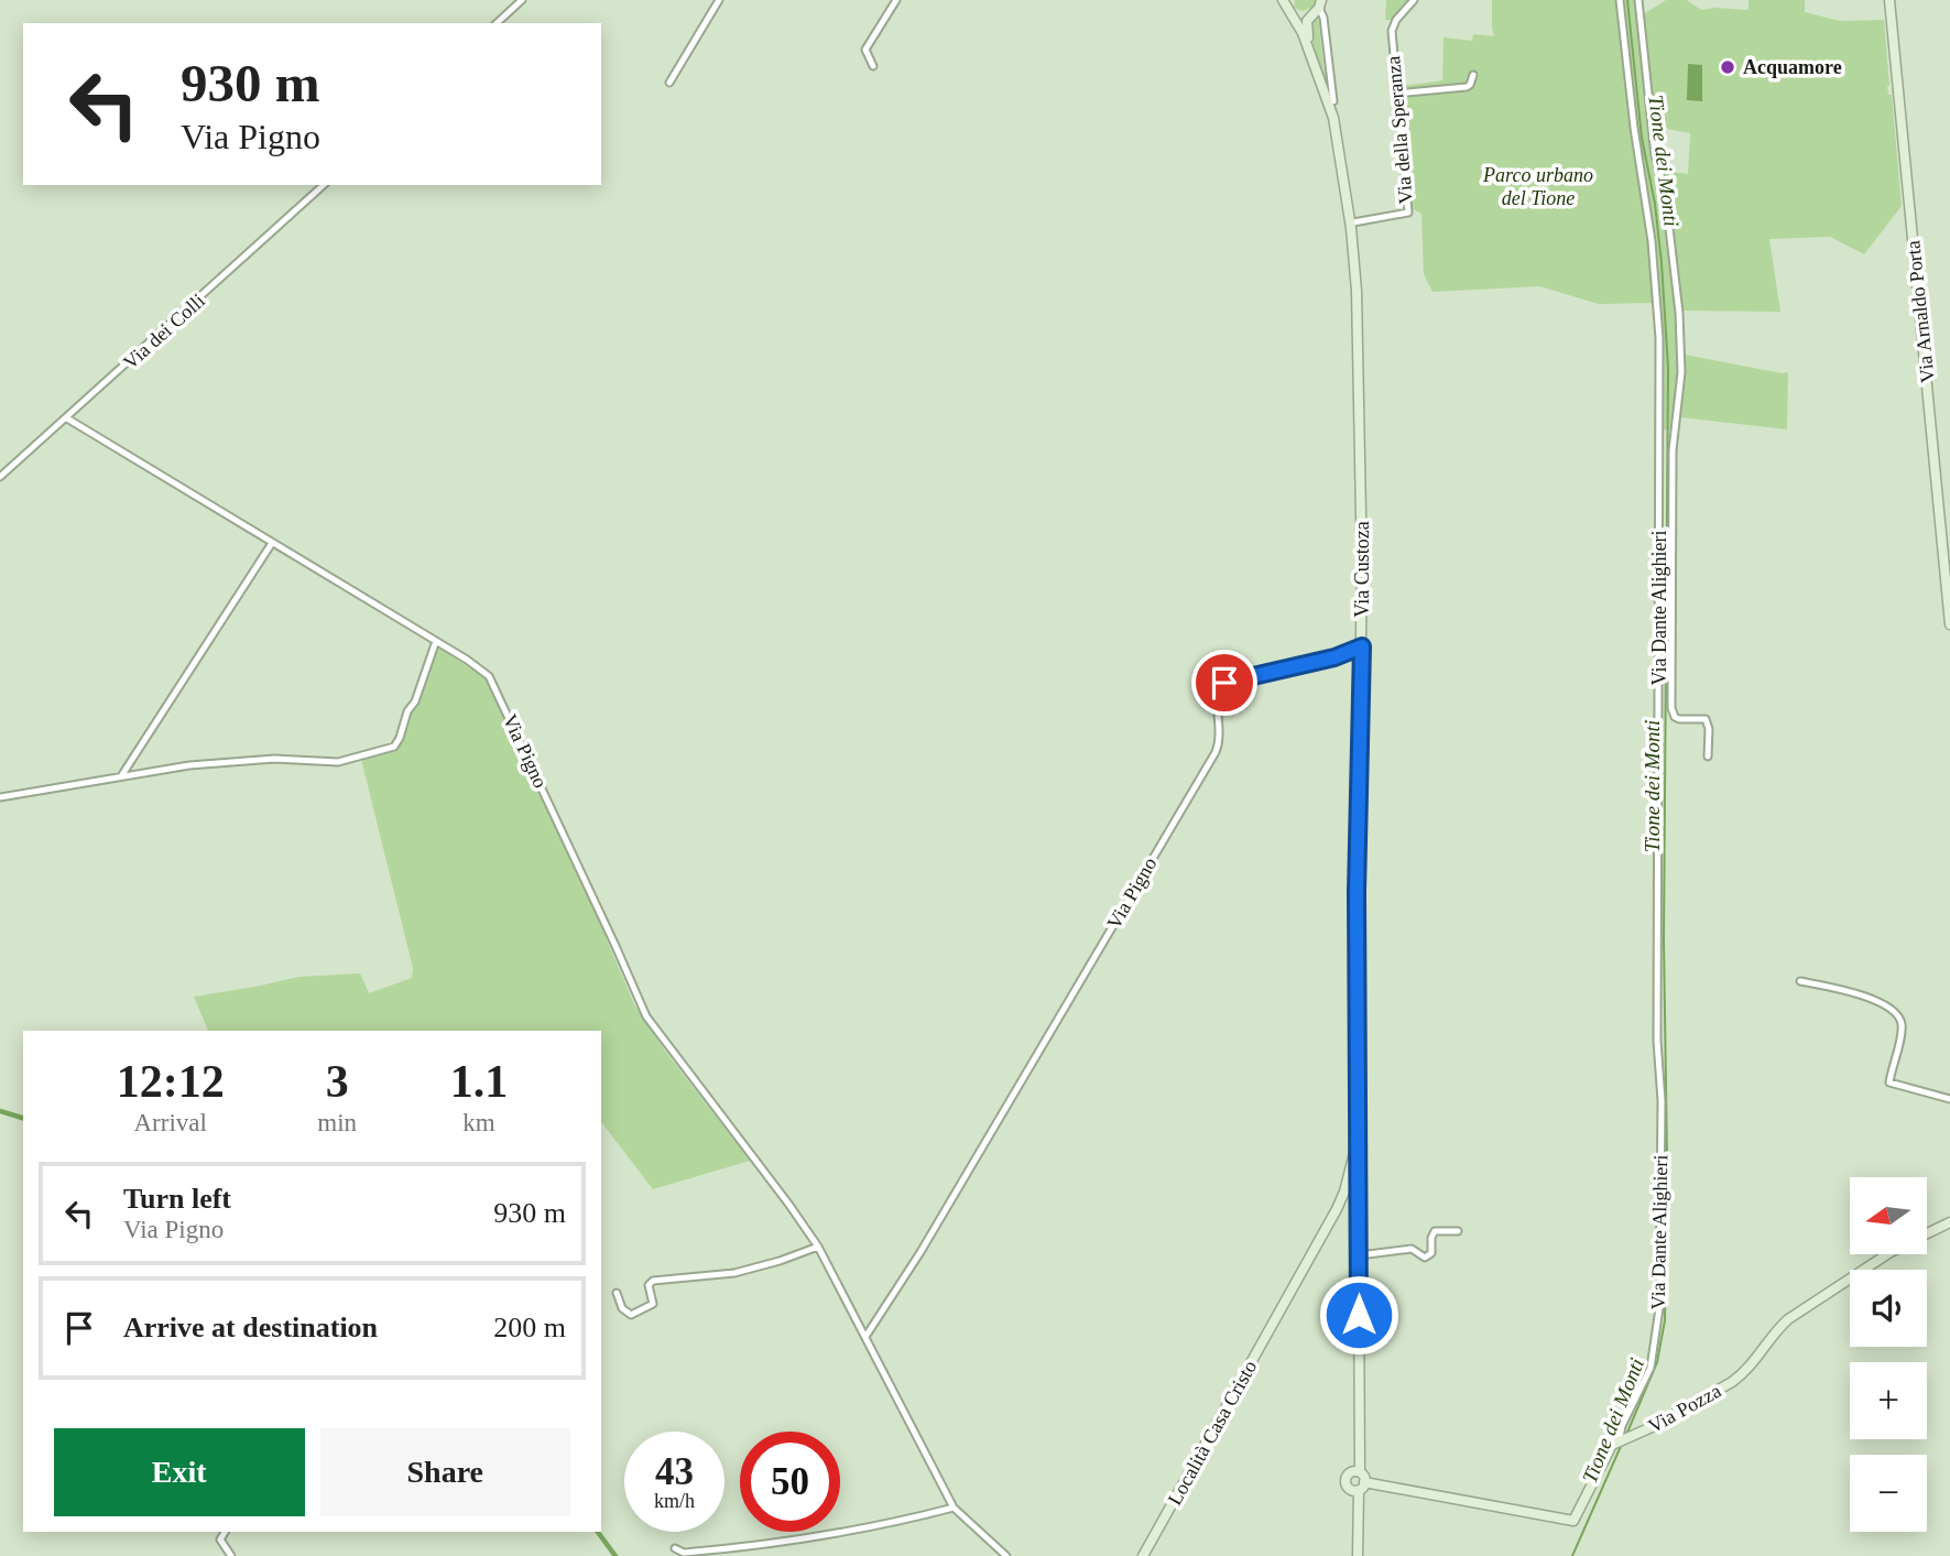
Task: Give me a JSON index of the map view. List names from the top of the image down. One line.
{"streets":{"street":["Via della Speranza","Via Arnaldo Porta","Via dei Colli","Via Custoza","Via Dante Alighieri","Via Pigno","Via Pozza","Località Casa Cristo"]},"crossings":[["Via dei Colli","Via Pigno"],["Via Custoza","Via Pigno"],["Via Dante Alighieri","Via Pozza"]],"water":["Tione dei Monti"],"parks":["Parco urbano del Tione"],"places":["Acquamore"],"north":"left","page":{"turn":["930 m","Via Pigno"],"eta":["12:12","Arrival","3","min","1.1","km"],"list":[{"name":"Turn left","note":"Via Pigno","value":"930 m"},{"name":"Arrive at destination","value":"200 m"}],"map_buttons":["+","−"],"buttons":["Exit","Share"],"speed":"43 km/h","limit":"50"}}
